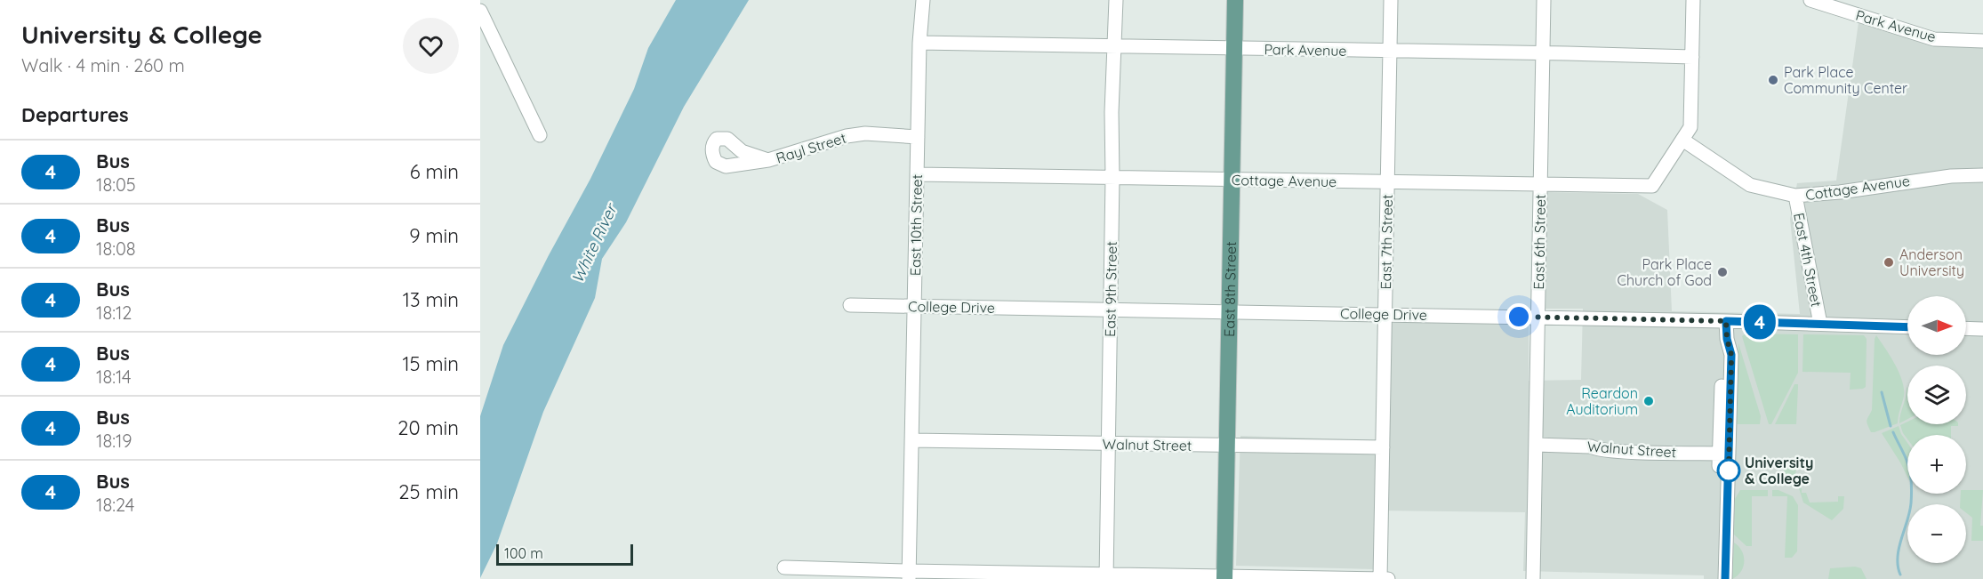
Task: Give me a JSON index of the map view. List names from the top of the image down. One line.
{"streets":{"main road":["East 8th Street"],"street":["Park Avenue","Rayl Street","Cottage Avenue","East 10th Street","East 7th Street","East 6th Street","East 4th Street","East 9th Street","College Drive","Walnut Street"]},"crossings":[["Park Avenue","East 10th Street"],["Park Avenue","East 7th Street"],["Park Avenue","East 6th Street"],["Park Avenue","East 9th Street"],["Park Avenue","East 8th Street"],["Rayl Street","East 10th Street"],["Cottage Avenue","East 10th Street"],["Cottage Avenue","East 7th Street"],["Cottage Avenue","East 6th Street"],["Cottage Avenue","East 4th Street"],["Cottage Avenue","East 9th Street"],["Cottage Avenue","East 8th Street"],["East 10th Street","College Drive"],["East 10th Street","Walnut Street"],["East 7th Street","College Drive"],["East 7th Street","Walnut Street"],["East 6th Street","College Drive"],["East 6th Street","Walnut Street"],["East 4th Street","College Drive"],["East 9th Street","College Drive"],["East 9th Street","Walnut Street"],["East 8th Street","College Drive"],["East 8th Street","Walnut Street"]],"water":["White River"],"places":["Park Place Community Center","Anderson University","Park Place Church of God","Reardon Auditorium","University & College"],"lines":["bus line 4"],"scale_bar":"100 m","north":"right","page":{"heading":[["University & College","Walk · 4 min · 260 m"],"Departures"],"on_map":"4","list":[{"mark":"4","name":"Bus","note":"18:05","value":"6 min"},{"mark":"4","name":"Bus","note":"18:08","value":"9 min"},{"mark":"4","name":"Bus","note":"18:12","value":"13 min"},{"mark":"4","name":"Bus","note":"18:14","value":"15 min"},{"mark":"4","name":"Bus","note":"18:19","value":"20 min"},{"mark":"4","name":"Bus","note":"18:24","value":"25 min"}],"map_buttons":["+","−"],"scale":"100 m"}}
